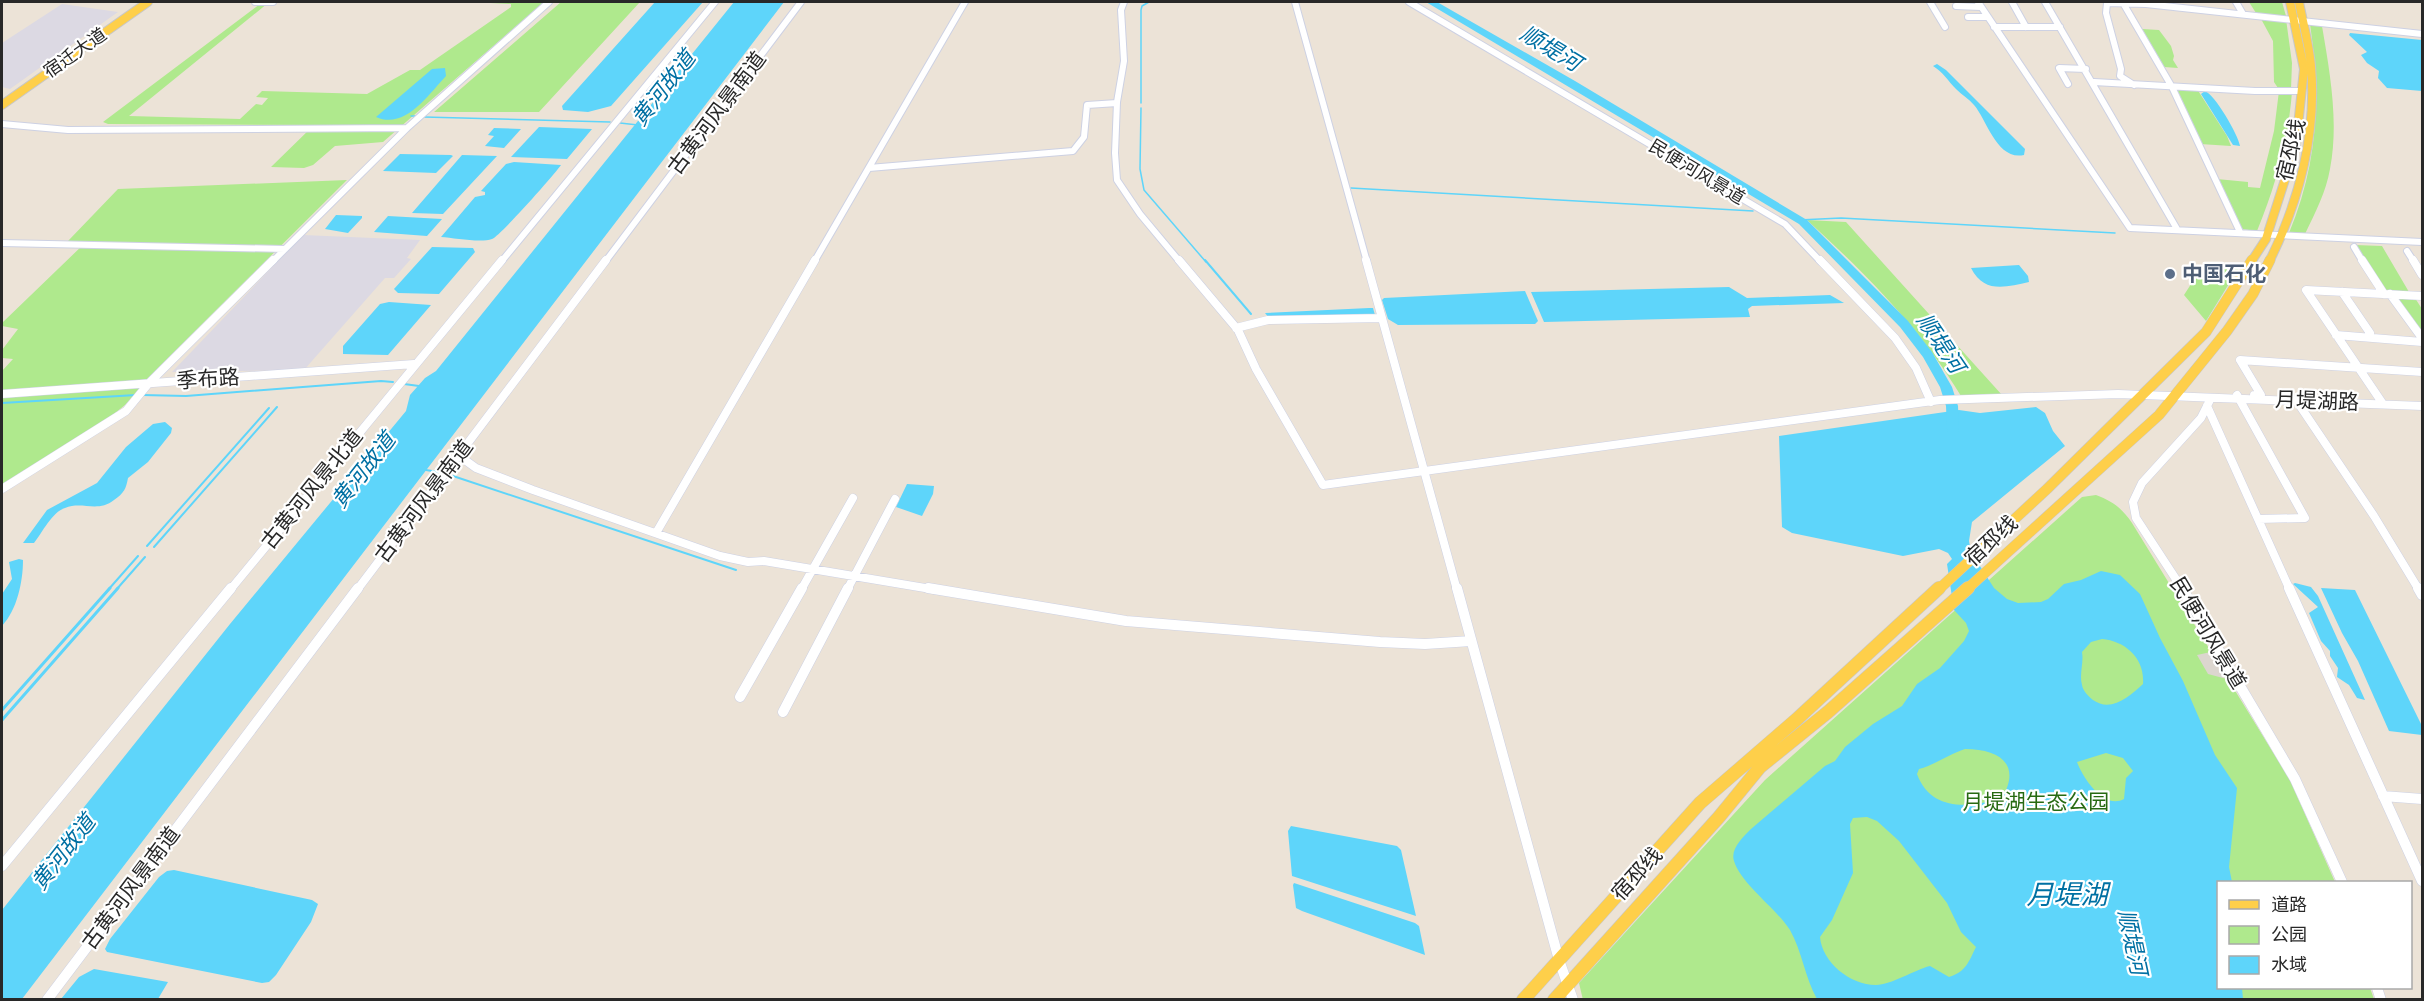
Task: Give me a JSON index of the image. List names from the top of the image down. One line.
{"streets":{"main road":["宿迁大道","宿邳线"],"street":["古黄河风景南道","民便河风景道","季布路","月堤湖路","古黄河风景北道"]},"crossings":[["民便河风景道","月堤湖路"],["季布路","古黄河风景北道"]],"water":["顺堤河","黄河故道","月堤湖"],"parks":["月堤湖生态公园"],"places":["中国石化"],"legend":["道路","公园","水域"]}
